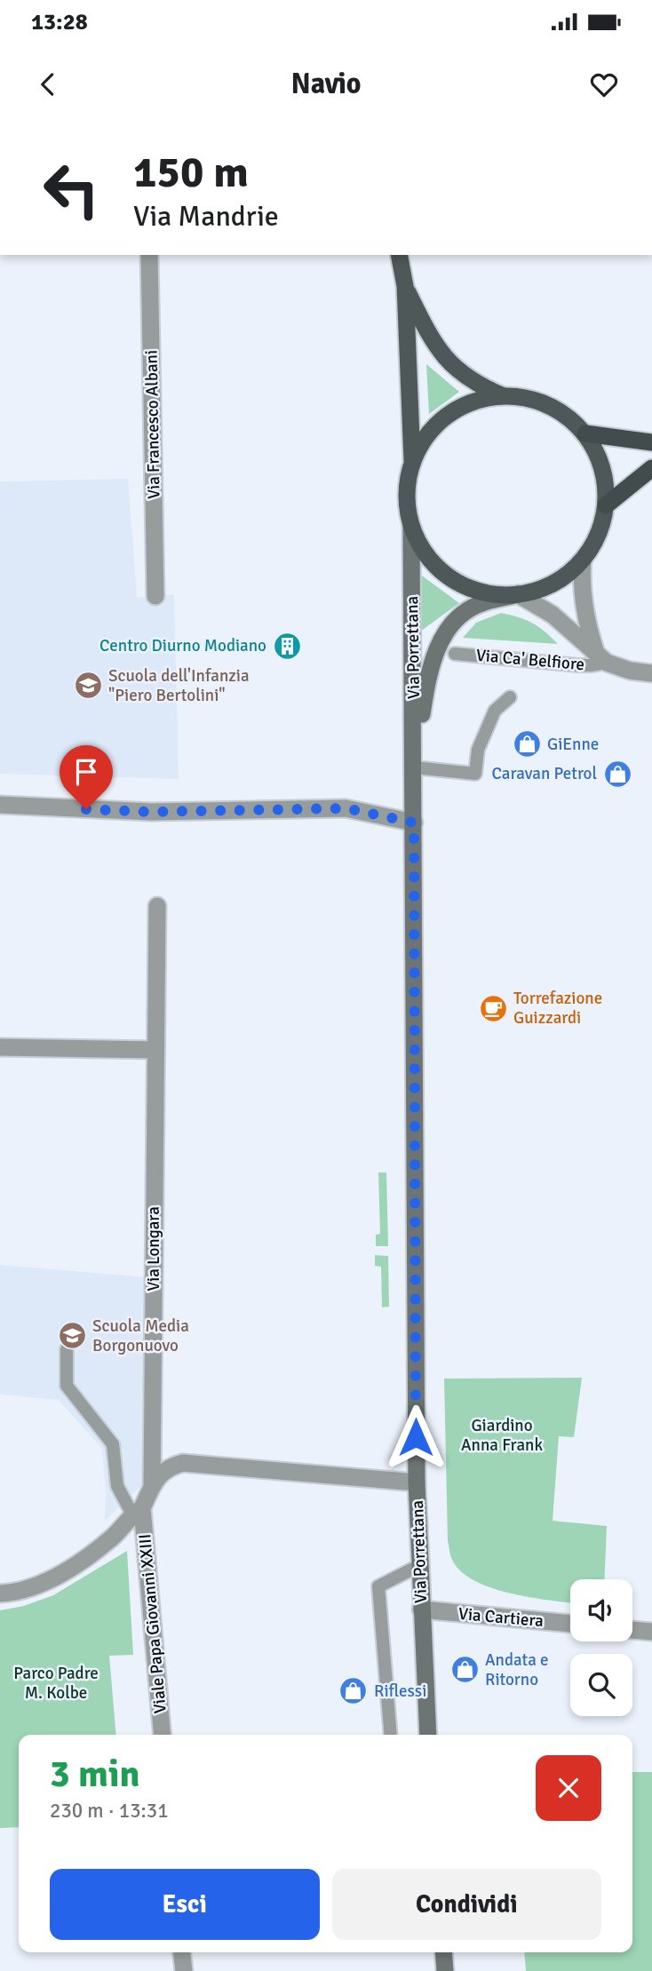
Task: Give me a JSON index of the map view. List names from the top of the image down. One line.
{"streets":{"main road":["Via Porrettana"],"street":["Via Francesco Albani","Via Ca' Belfiore","Via Longara","Via Cartiera","Viale Papa Giovanni XXIII"]},"crossings":[["Via Porrettana","Via Ca' Belfiore"],["Via Porrettana","Via Longara"],["Via Porrettana","Via Cartiera"],["Via Longara","Viale Papa Giovanni XXIII"]],"parks":["Giardino Anna Frank","Parco Padre M. Kolbe"],"places":{"building":["Centro Diurno Modiano"],"school or university":["Scuola dell'Infanzia \"Piero Bertolini\"","Scuola Media Borgonuovo"],"shop":["GiEnne","Caravan Petrol","Andata e Ritorno","Riflessi"],"cafe":["Torrefazione Guizzardi"]},"page":{"status":"13:28","header":"Navio","turn":["150 m","Via Mandrie"],"heading":["3 min","230 m · 13:31"],"buttons":["Esci","Condividi"]}}
